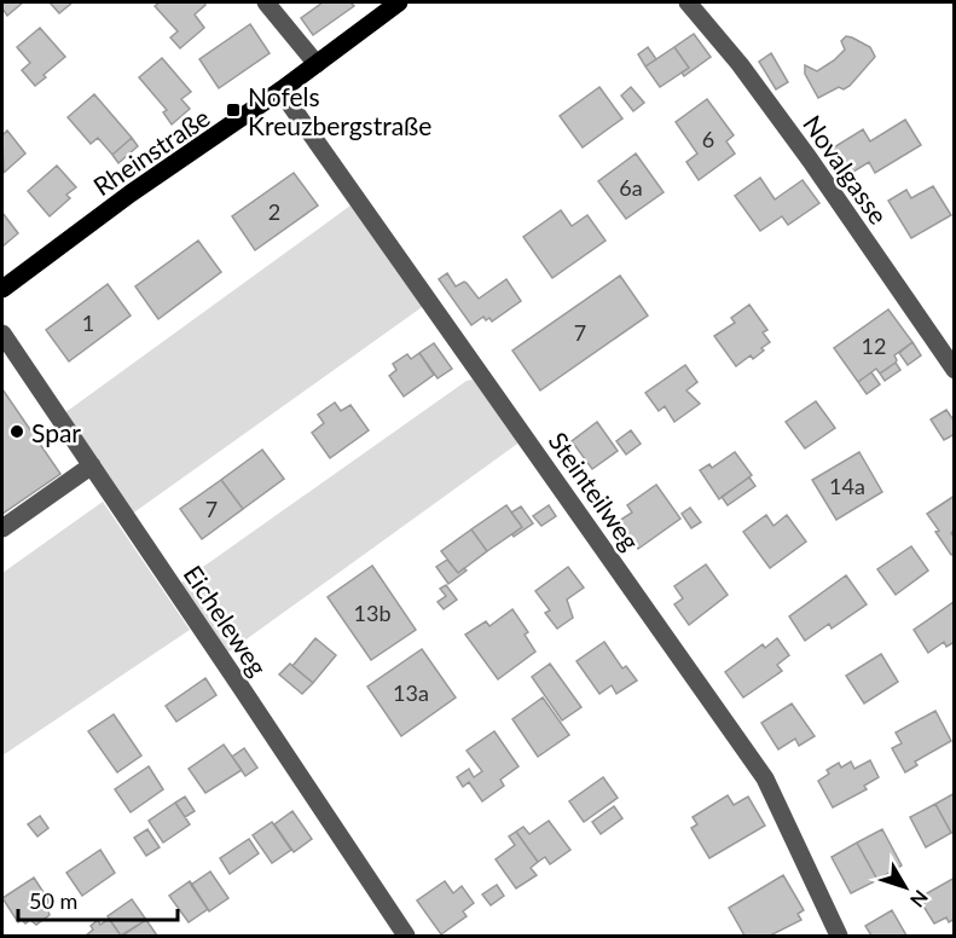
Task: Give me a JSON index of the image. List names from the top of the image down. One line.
{"streets":{"main road":["Rheinstraße"],"street":["Novalgasse","Steinteilweg","Eicheleweg"]},"crossings":[["Rheinstraße","Steinteilweg"]],"places":{"transit":["Nofels Kreuzbergstraße"],"other":["Spar"]},"house_numbers":["6","6a","2","1","7","12","14a","7","13b","13a"],"scale_bar":"50 m","north":"bottom right"}
